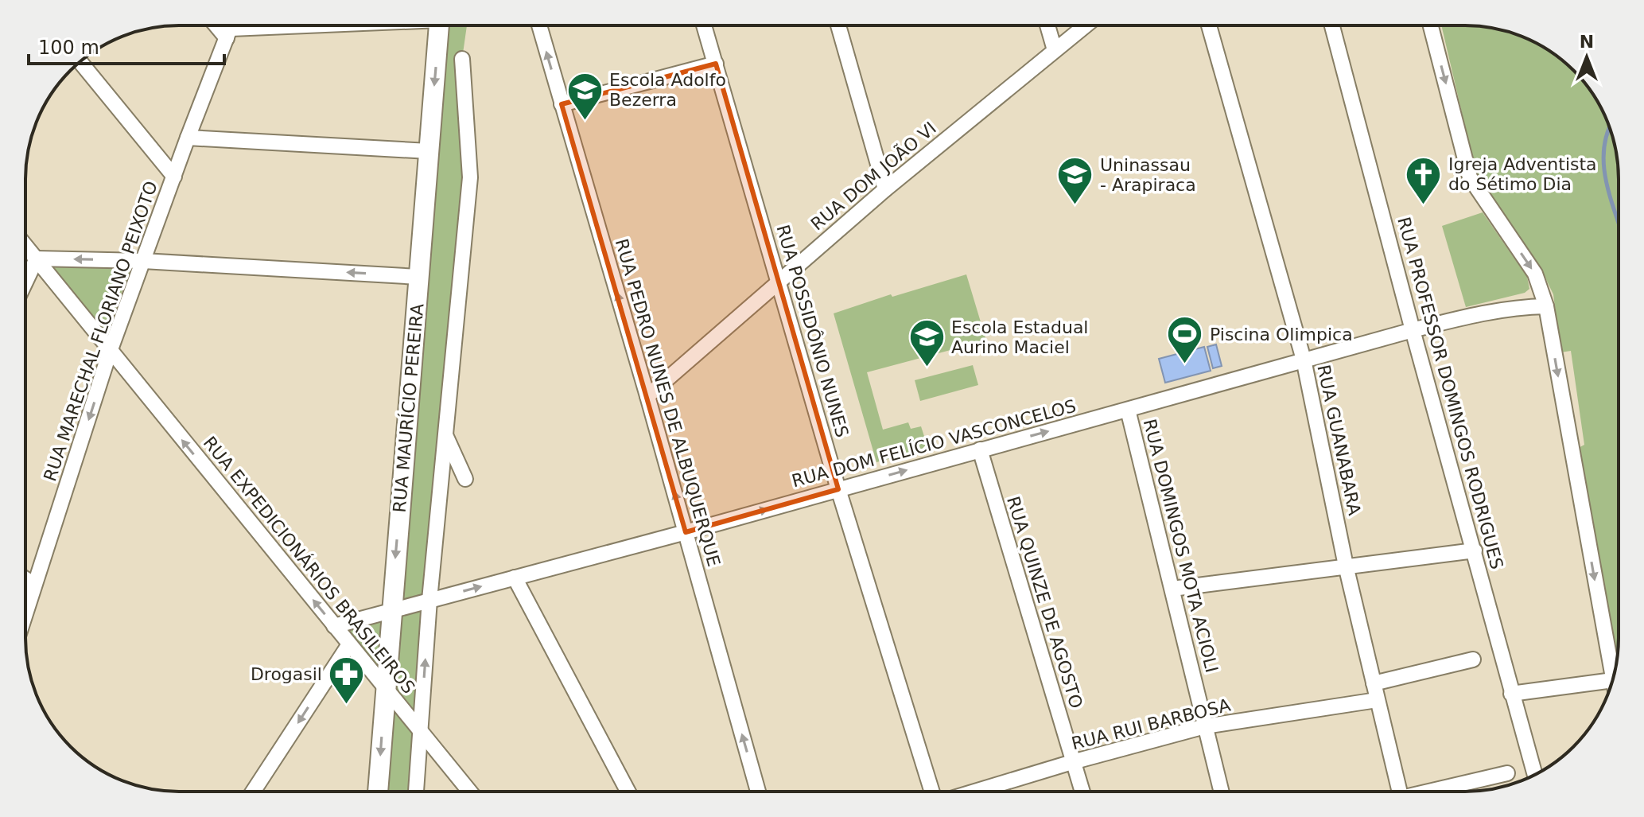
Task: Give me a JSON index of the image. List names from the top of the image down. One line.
{"streets":{"main road":["RUA MAURÍCIO PEREIRA"],"street":["RUA DOM JOÃO VI","RUA MARECHAL FLORIANO PEIXOTO","RUA POSSIDÔNIO NUNES","RUA PROFESSOR DOMINGOS RODRIGUES","RUA PEDRO NUNES DE ALBUQUERQUE","RUA GUANABARA","RUA DOM FELÍCIO VASCONCELOS","RUA DOMINGOS MOTA ACIOLI","RUA EXPEDICIONÁRIOS BRASILEIROS","RUA QUINZE DE AGOSTO","RUA RUI BARBOSA"]},"crossings":[["RUA DOM JOÃO VI","RUA POSSIDÔNIO NUNES"],["RUA DOM JOÃO VI","RUA PEDRO NUNES DE ALBUQUERQUE"],["RUA MARECHAL FLORIANO PEIXOTO","RUA EXPEDICIONÁRIOS BRASILEIROS"],["RUA POSSIDÔNIO NUNES","RUA DOM FELÍCIO VASCONCELOS"],["RUA PROFESSOR DOMINGOS RODRIGUES","RUA DOM FELÍCIO VASCONCELOS"],["RUA PEDRO NUNES DE ALBUQUERQUE","RUA DOM FELÍCIO VASCONCELOS"],["RUA MAURÍCIO PEREIRA","RUA DOM FELÍCIO VASCONCELOS"],["RUA MAURÍCIO PEREIRA","RUA EXPEDICIONÁRIOS BRASILEIROS"],["RUA GUANABARA","RUA DOM FELÍCIO VASCONCELOS"],["RUA GUANABARA","RUA RUI BARBOSA"],["RUA DOM FELÍCIO VASCONCELOS","RUA DOMINGOS MOTA ACIOLI"],["RUA DOM FELÍCIO VASCONCELOS","RUA EXPEDICIONÁRIOS BRASILEIROS"],["RUA DOM FELÍCIO VASCONCELOS","RUA QUINZE DE AGOSTO"],["RUA DOMINGOS MOTA ACIOLI","RUA RUI BARBOSA"],["RUA QUINZE DE AGOSTO","RUA RUI BARBOSA"]],"one_way":["RUA MARECHAL FLORIANO PEIXOTO","RUA PEDRO NUNES DE ALBUQUERQUE","RUA MAURÍCIO PEREIRA","RUA DOM FELÍCIO VASCONCELOS","RUA EXPEDICIONÁRIOS BRASILEIROS"],"places":{"school or university":["Escola Adolfo Bezerra","Uninassau - Arapiraca","Escola Estadual Aurino Maciel"],"church":["Igreja Adventista do Sétimo Dia"],"sports":["Piscina Olimpica"],"pharmacy":["Drogasil"]},"scale_bar":"100 m","north":"top"}
